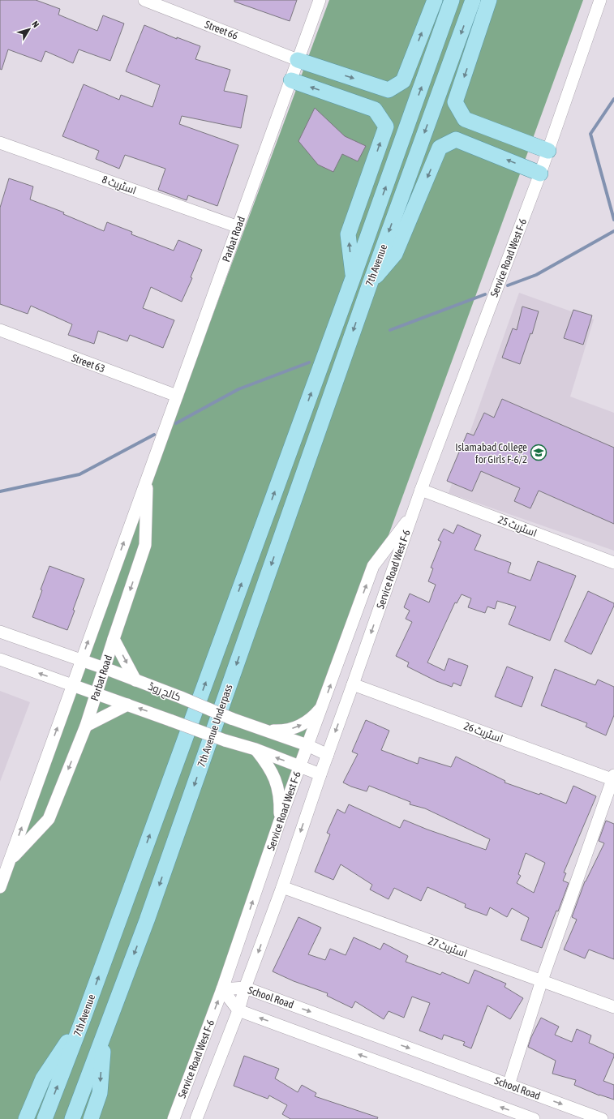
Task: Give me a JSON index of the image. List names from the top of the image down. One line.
{"streets":{"main road":["7th Avenue","7th Avenue Underpass"],"street":["Street 66","اسٹریٹ 8","Parbat Road","Service Road West F-6","Street 63","اسٹریٹ 25","کالج روڈ","اسٹریٹ 26","اسٹریٹ 27","School Road"]},"crossings":[["Street 66","Parbat Road"],["اسٹریٹ 8","Parbat Road"],["Parbat Road","Street 63"],["Parbat Road","کالج روڈ"],["Service Road West F-6","اسٹریٹ 25"],["Service Road West F-6","کالج روڈ"],["Service Road West F-6","اسٹریٹ 26"],["Service Road West F-6","اسٹریٹ 27"],["Service Road West F-6","School Road"],["7th Avenue","7th Avenue Underpass"]],"one_way":["7th Avenue Underpass"],"places":{"school or university":["Islamabad College for Girls F-6/2"]},"north":"top right"}
